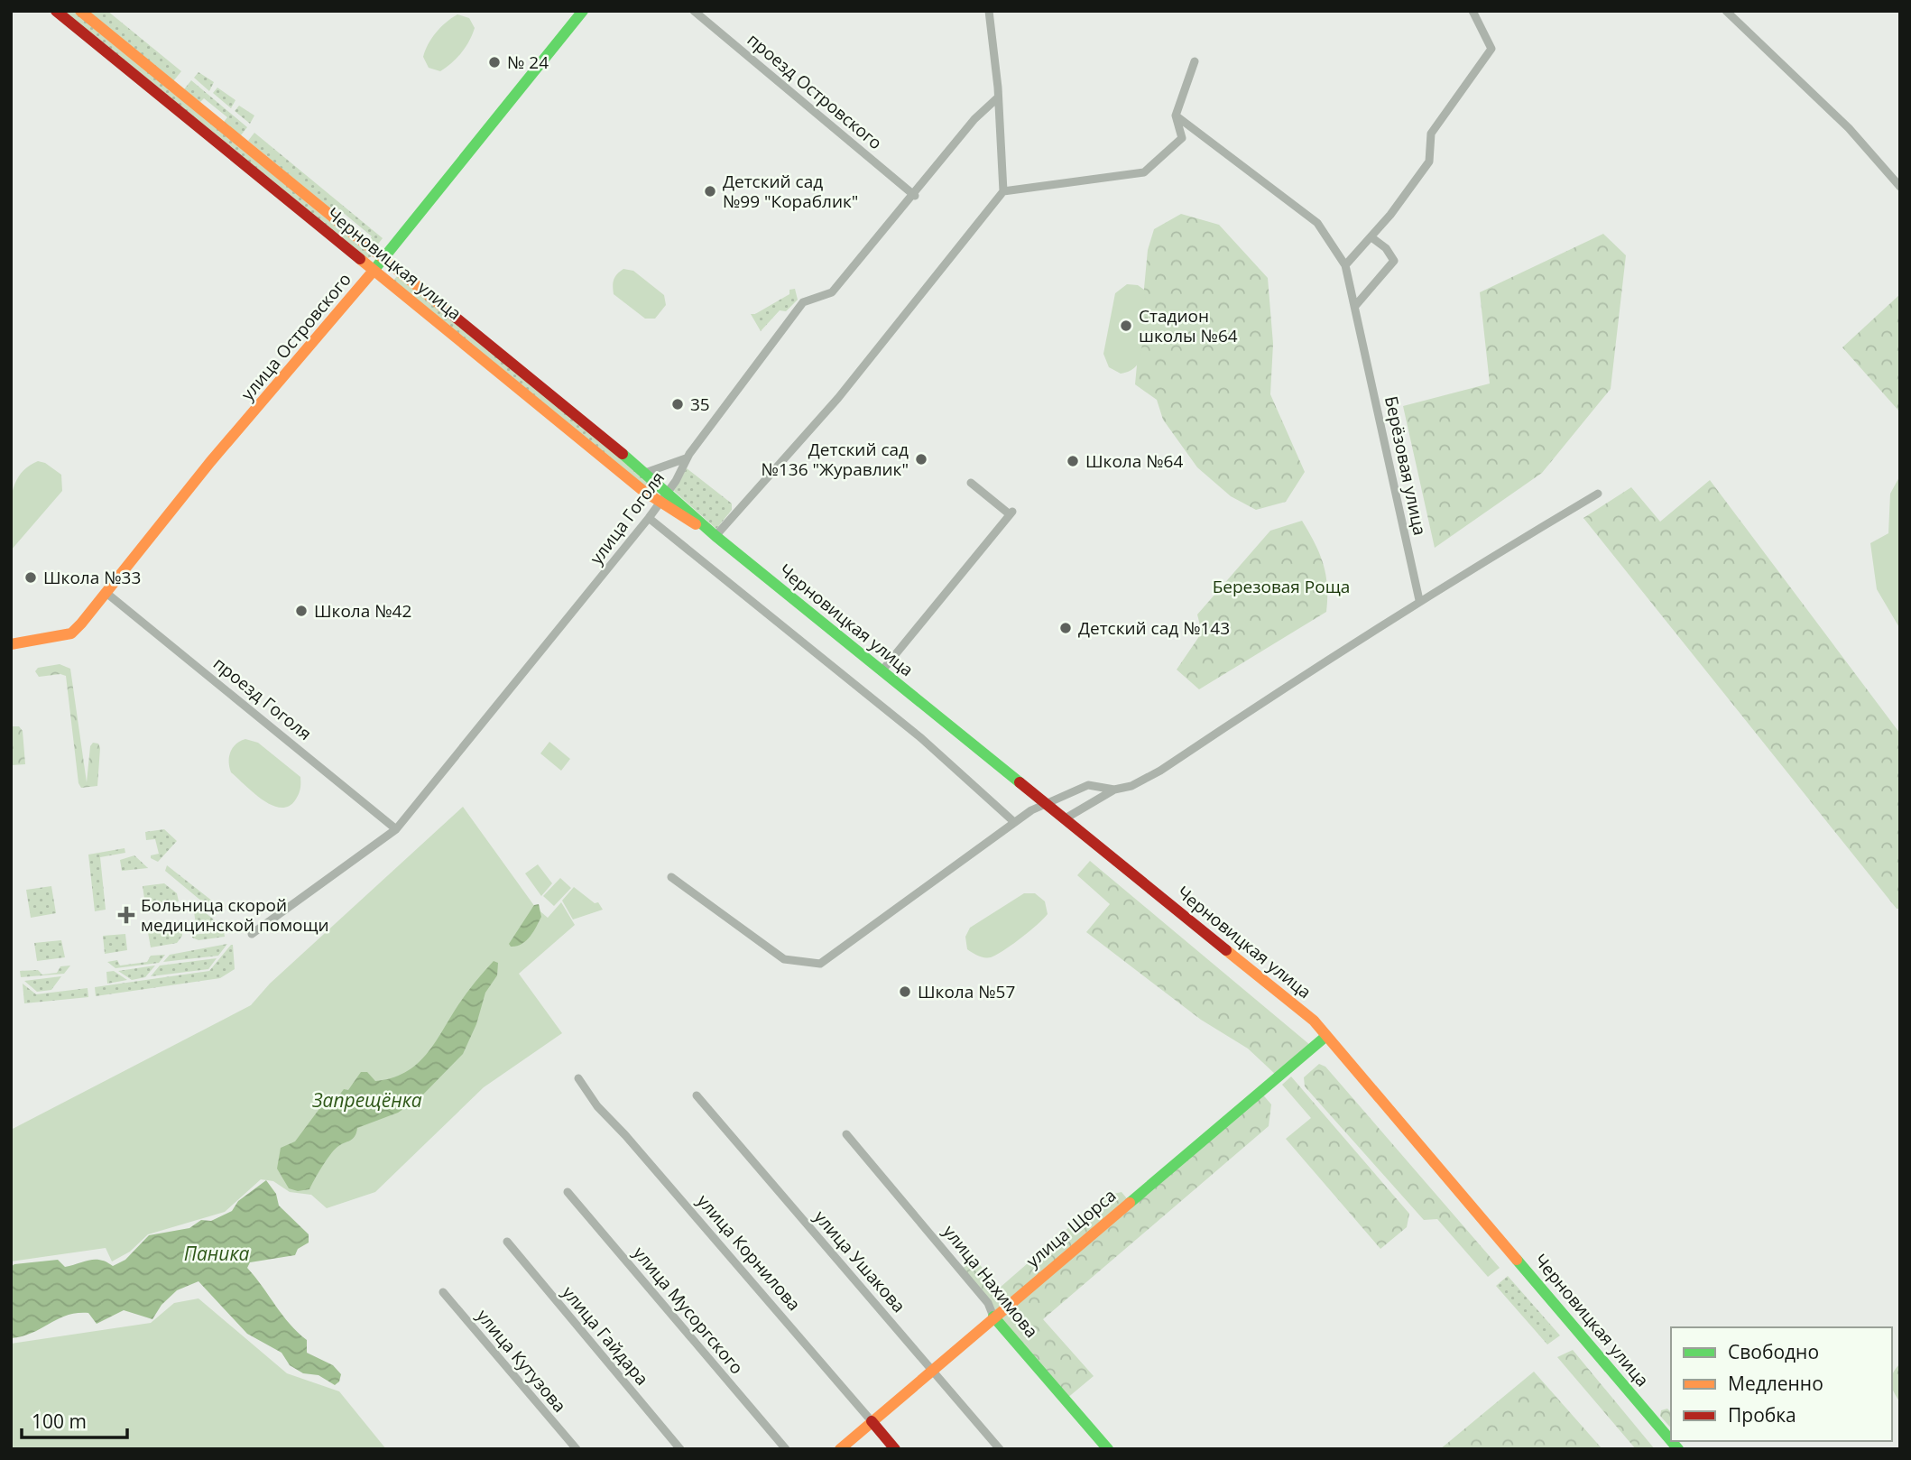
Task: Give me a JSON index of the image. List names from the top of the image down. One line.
{"streets":{"main road":["Черновицкая улица","улица Островского","улица Щорса","улица Корнилова","улица Нахимова"],"street":["проезд Островского","Берёзовая улица","улица Гоголя","проезд Гоголя","улица Ушакова","улица Мусоргского","улица Гайдара","улица Кутузова"]},"crossings":[["проезд Островского","улица Гоголя"],["Черновицкая улица","улица Островского"],["Черновицкая улица","улица Гоголя"],["Черновицкая улица","улица Щорса"],["улица Островского","проезд Гоголя"],["улица Гоголя","проезд Гоголя"],["улица Щорса","улица Корнилова"],["улица Щорса","улица Ушакова"],["улица Щорса","улица Нахимова"]],"water":["Запрещёнка","Паника"],"parks":["Березовая Роща"],"places":{"other":["№ 24","Детский сад №99 \"Кораблик\"","Стадион школы №64","35","Детский сад №136 \"Журавлик\"","Школа №64","Школа №33","Школа №42","Детский сад №143","Школа №57"],"health":["Больница скорой медицинской помощи"]},"legend":["Свободно","Медленно","Пробка"],"scale_bar":"100 m"}
